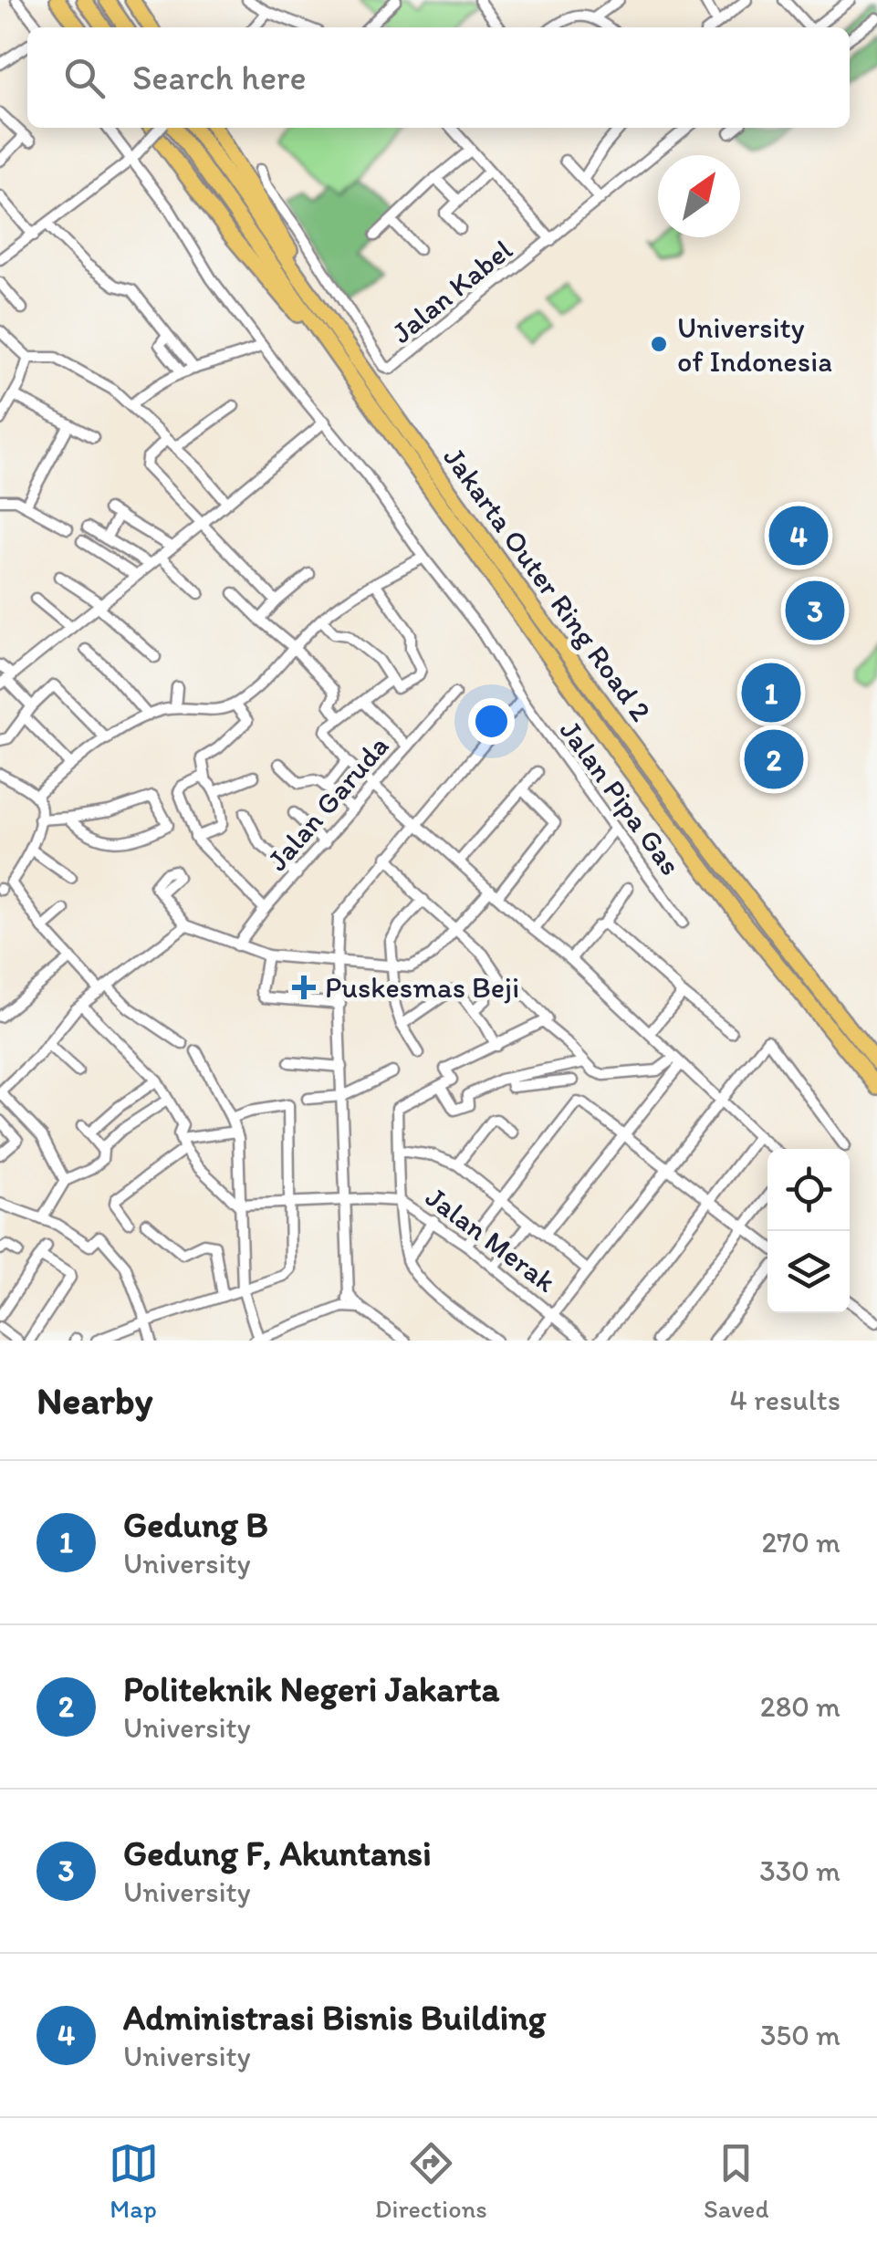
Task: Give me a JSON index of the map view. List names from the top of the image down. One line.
{"streets":{"highway":["Jakarta Outer Ring Road 2"],"street":["Jalan Kabel","Jalan Pipa Gas","Jalan Garuda","Jalan Merak"]},"places":{"other":["University of Indonesia"],"health":["Puskesmas Beji"]},"north":"top right","page":{"search":"Search here","pins":["4","3","1","2"],"heading":["Nearby","4 results"],"list":[{"mark":"1","name":"Gedung B","note":"University","value":"270 m"},{"mark":"2","name":"Politeknik Negeri Jakarta","note":"University","value":"280 m"},{"mark":"3","name":"Gedung F, Akuntansi","note":"University","value":"330 m"},{"mark":"4","name":"Administrasi Bisnis Building","note":"University","value":"350 m"}],"nav":["Map","Directions","Saved"]}}
